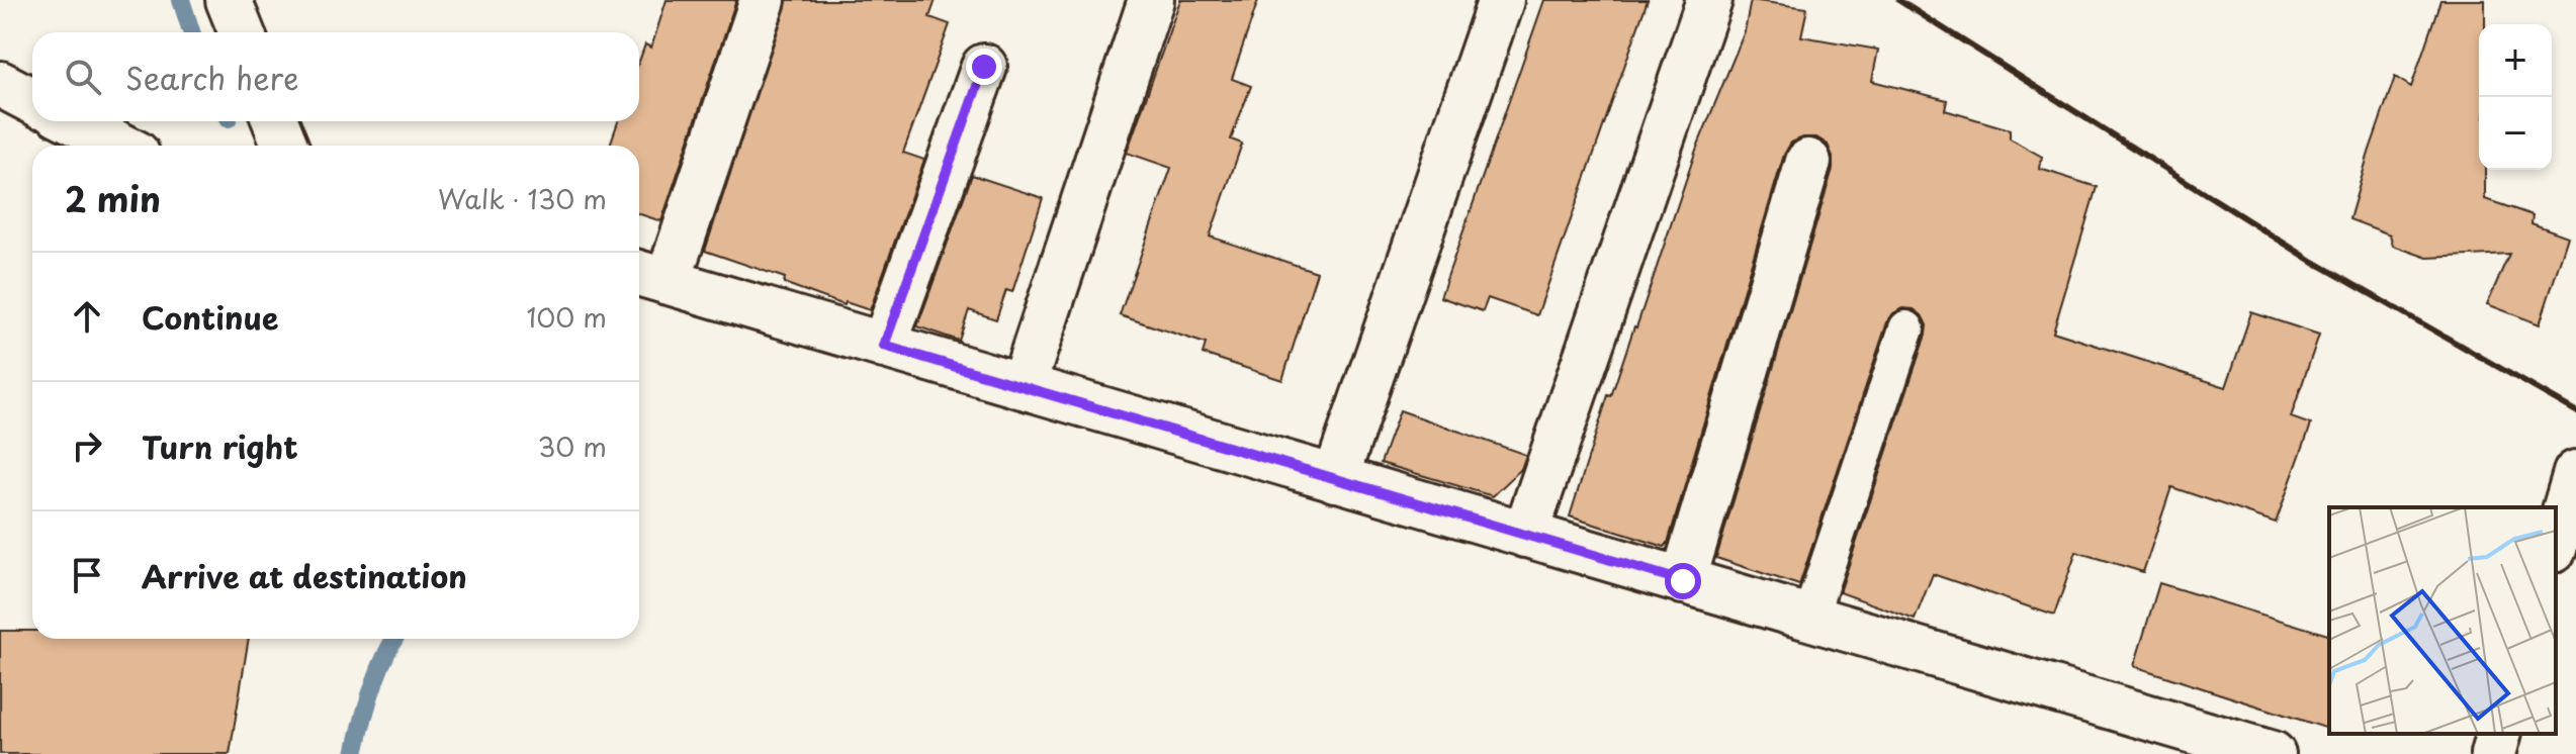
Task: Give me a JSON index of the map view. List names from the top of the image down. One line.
{"page":{"map_buttons":["+","−"],"search":"Search here","heading":["2 min","Walk · 130 m"],"list":[["Continue","100 m"],["Turn right","30 m"],"Arrive at destination"]}}
